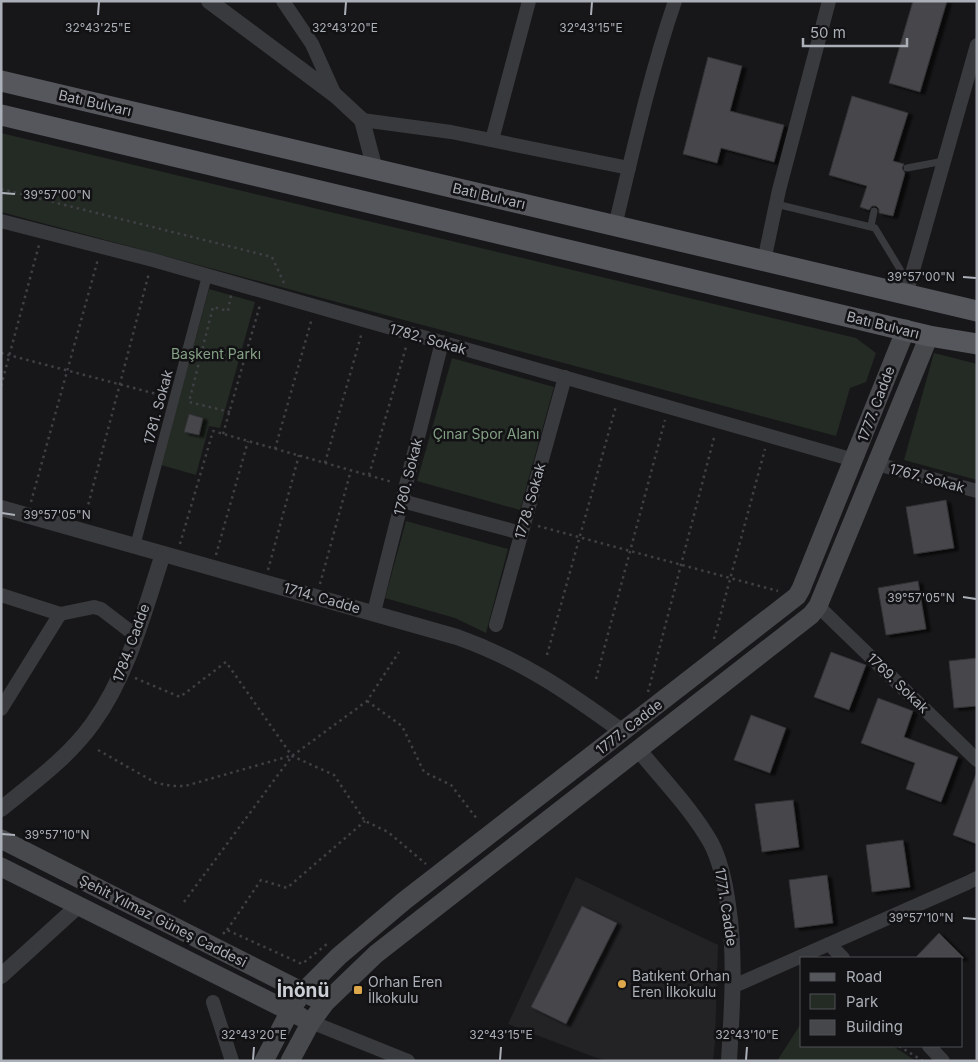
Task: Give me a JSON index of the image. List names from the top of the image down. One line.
{"streets":{"main road":["Batı Bulvarı","1777. Cadde","Şehit Yılmaz Güneş Caddesi"],"street":["1782. Sokak","1781. Sokak","1780. Sokak","1767. Sokak","1778. Sokak","1714. Cadde","1784. Cadde","1769. Sokak","1771. Cadde"]},"crossings":[["Batı Bulvarı","1777. Cadde"],["1782. Sokak","1777. Cadde"],["1782. Sokak","1781. Sokak"],["1782. Sokak","1780. Sokak"],["1782. Sokak","1778. Sokak"],["1777. Cadde","1767. Sokak"],["1777. Cadde","1714. Cadde"],["1777. Cadde","1769. Sokak"],["1777. Cadde","1771. Cadde"],["1777. Cadde","Şehit Yılmaz Güneş Caddesi"],["1781. Sokak","1714. Cadde"],["1780. Sokak","1714. Cadde"],["1714. Cadde","1784. Cadde"]],"districts":["İnönü"],"parks":["Başkent Parkı","Çınar Spor Alanı"],"places":{"other":["Batıkent Orhan Eren İlkokulu"],"transit":["Orhan Eren İlkokulu"]},"legend":["Road","Park","Building"],"scale_bar":"50 m","coordinates":["32°43'25\"E","32°43'20\"E","32°43'15\"E","39°57'00\"N","39°57'05\"N","39°57'10\"N","32°43'10\"E"]}
